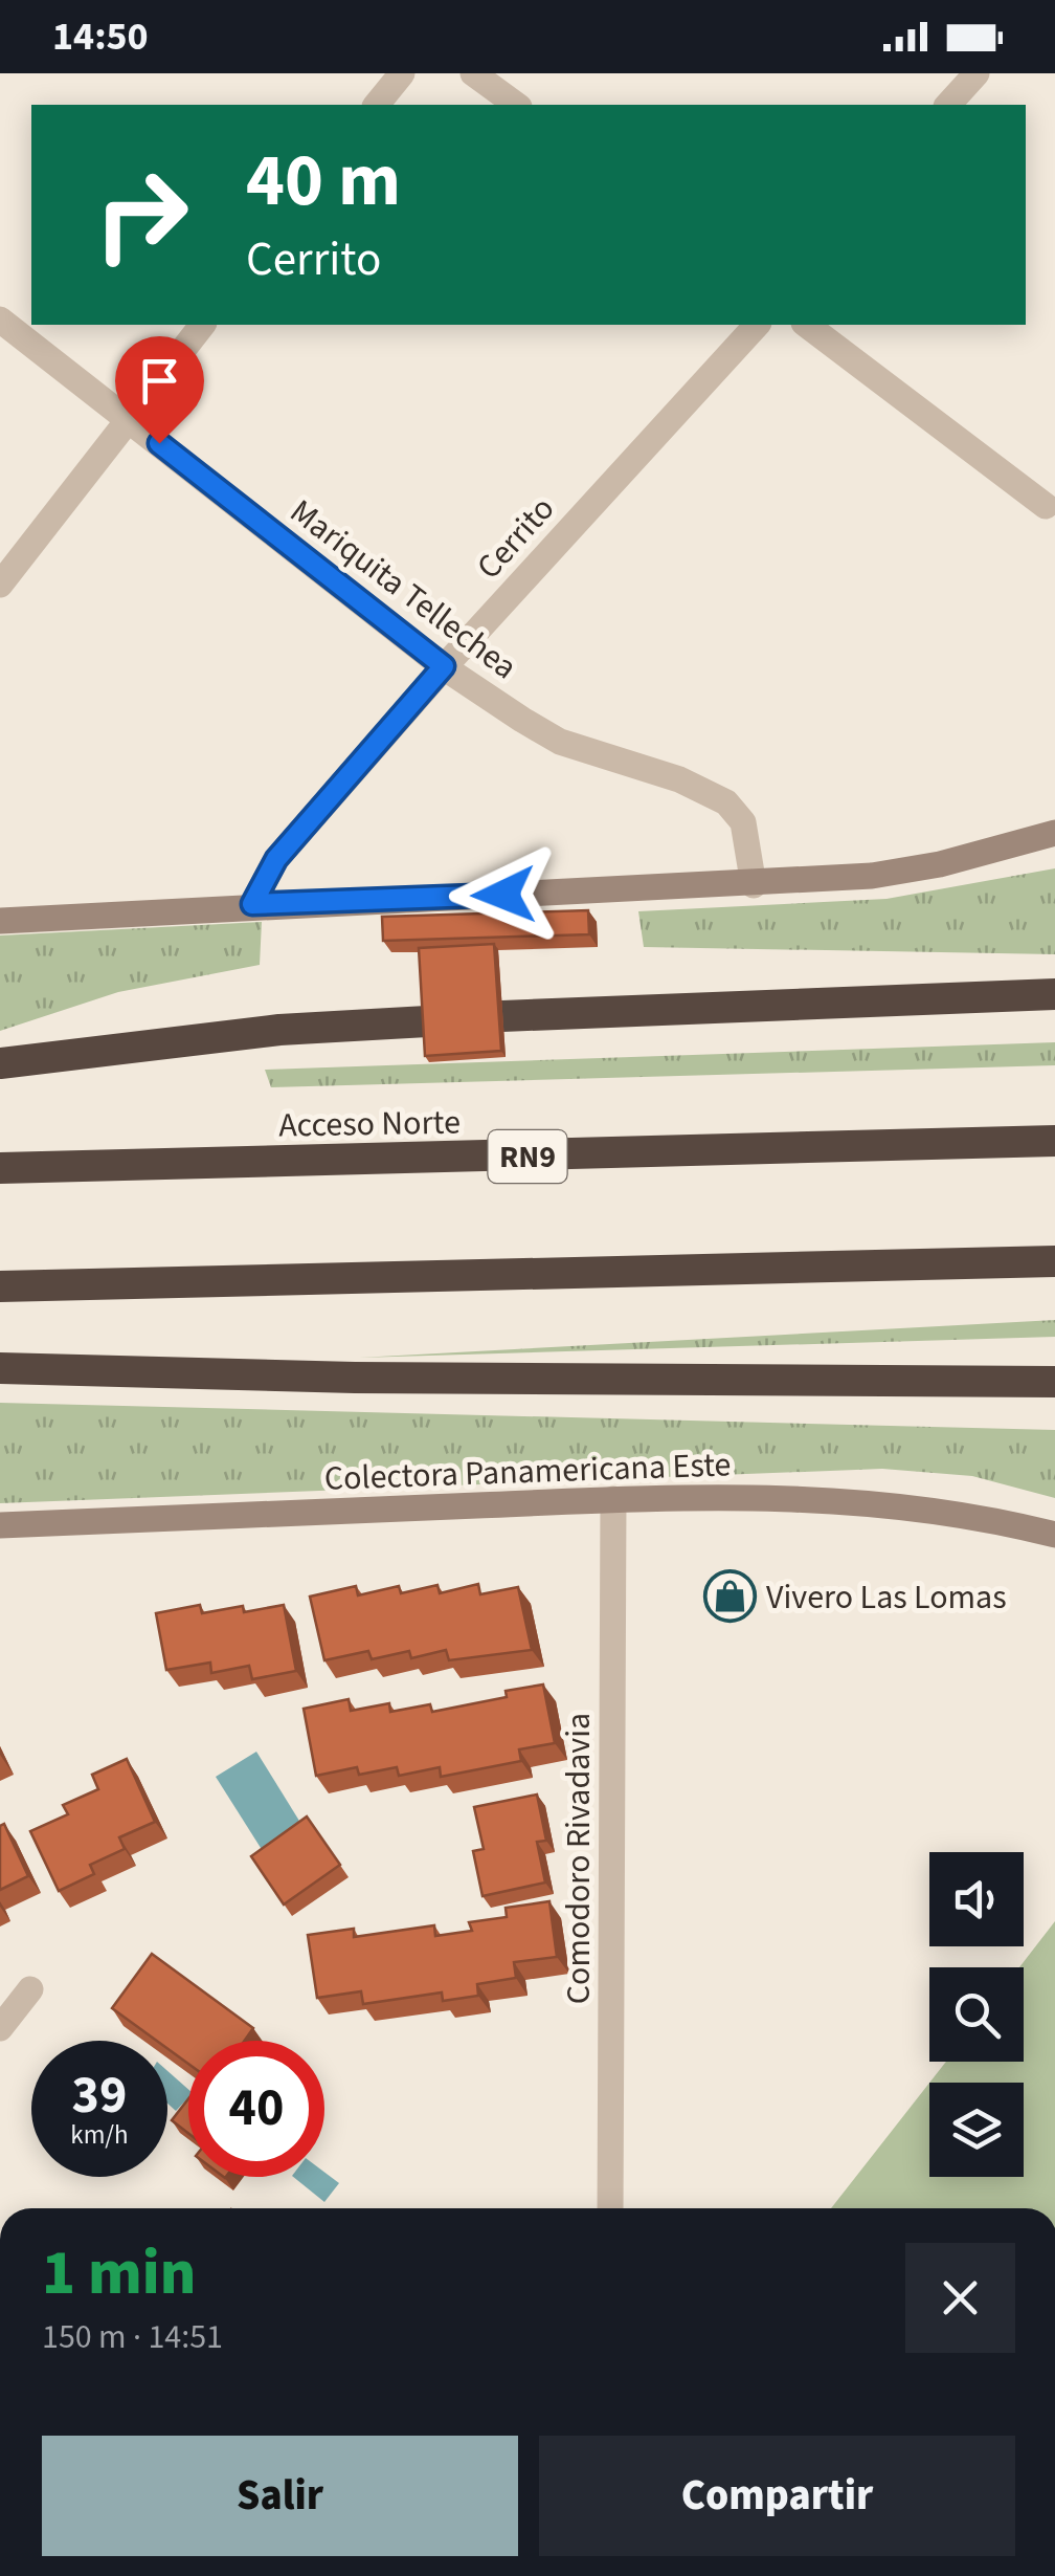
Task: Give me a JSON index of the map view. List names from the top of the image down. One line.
{"streets":{"highway":["Acceso Norte","RN9"],"street":["Cerrito","Mariquita Tellechea","Colectora Panamericana Este","Comodoro Rivadavia"]},"crossings":[["Cerrito","Mariquita Tellechea"],["Colectora Panamericana Este","Comodoro Rivadavia"]],"places":{"shop":["Vivero Las Lomas"]},"page":{"status":"14:50","turn":["40 m","Cerrito"],"speed":"39 km/h","limit":"40","heading":["1 min","150 m · 14:51"],"buttons":["Salir","Compartir"]}}
